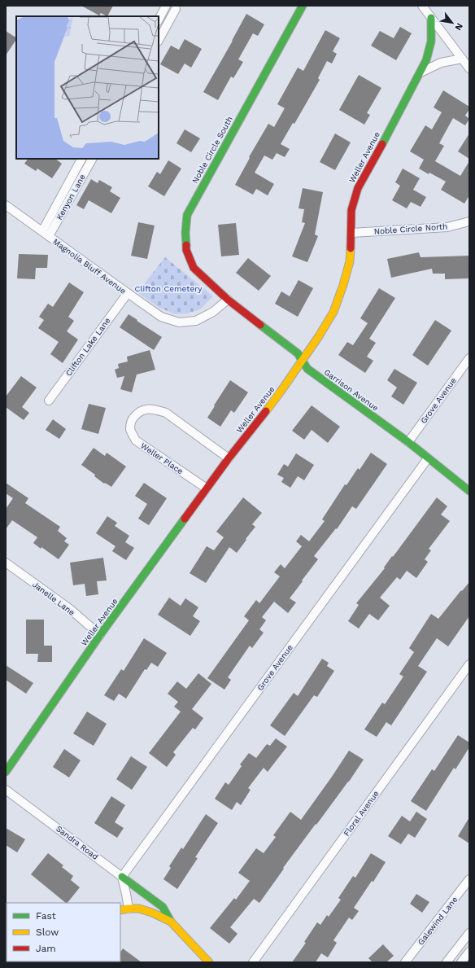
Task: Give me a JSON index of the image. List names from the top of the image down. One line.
{"streets":{"street":["Noble Circle South","Weller Avenue","Kenyon Lane","Noble Circle North","Magnolia Bluff Avenue","Clifton Lake Lane","Garrison Avenue","Grove Avenue","Weller Place","Janelle Lane","Floral Avenue","Sandra Road","Galewind Lane"]},"crossings":[["Noble Circle South","Magnolia Bluff Avenue"],["Noble Circle South","Garrison Avenue"],["Weller Avenue","Noble Circle North"],["Weller Avenue","Garrison Avenue"],["Weller Avenue","Weller Place"],["Weller Avenue","Janelle Lane"],["Kenyon Lane","Magnolia Bluff Avenue"],["Magnolia Bluff Avenue","Clifton Lake Lane"],["Magnolia Bluff Avenue","Garrison Avenue"],["Garrison Avenue","Grove Avenue"],["Grove Avenue","Sandra Road"]],"parks":["Clifton Cemetery"],"legend":["Fast","Slow","Jam"],"north":"bottom right"}
